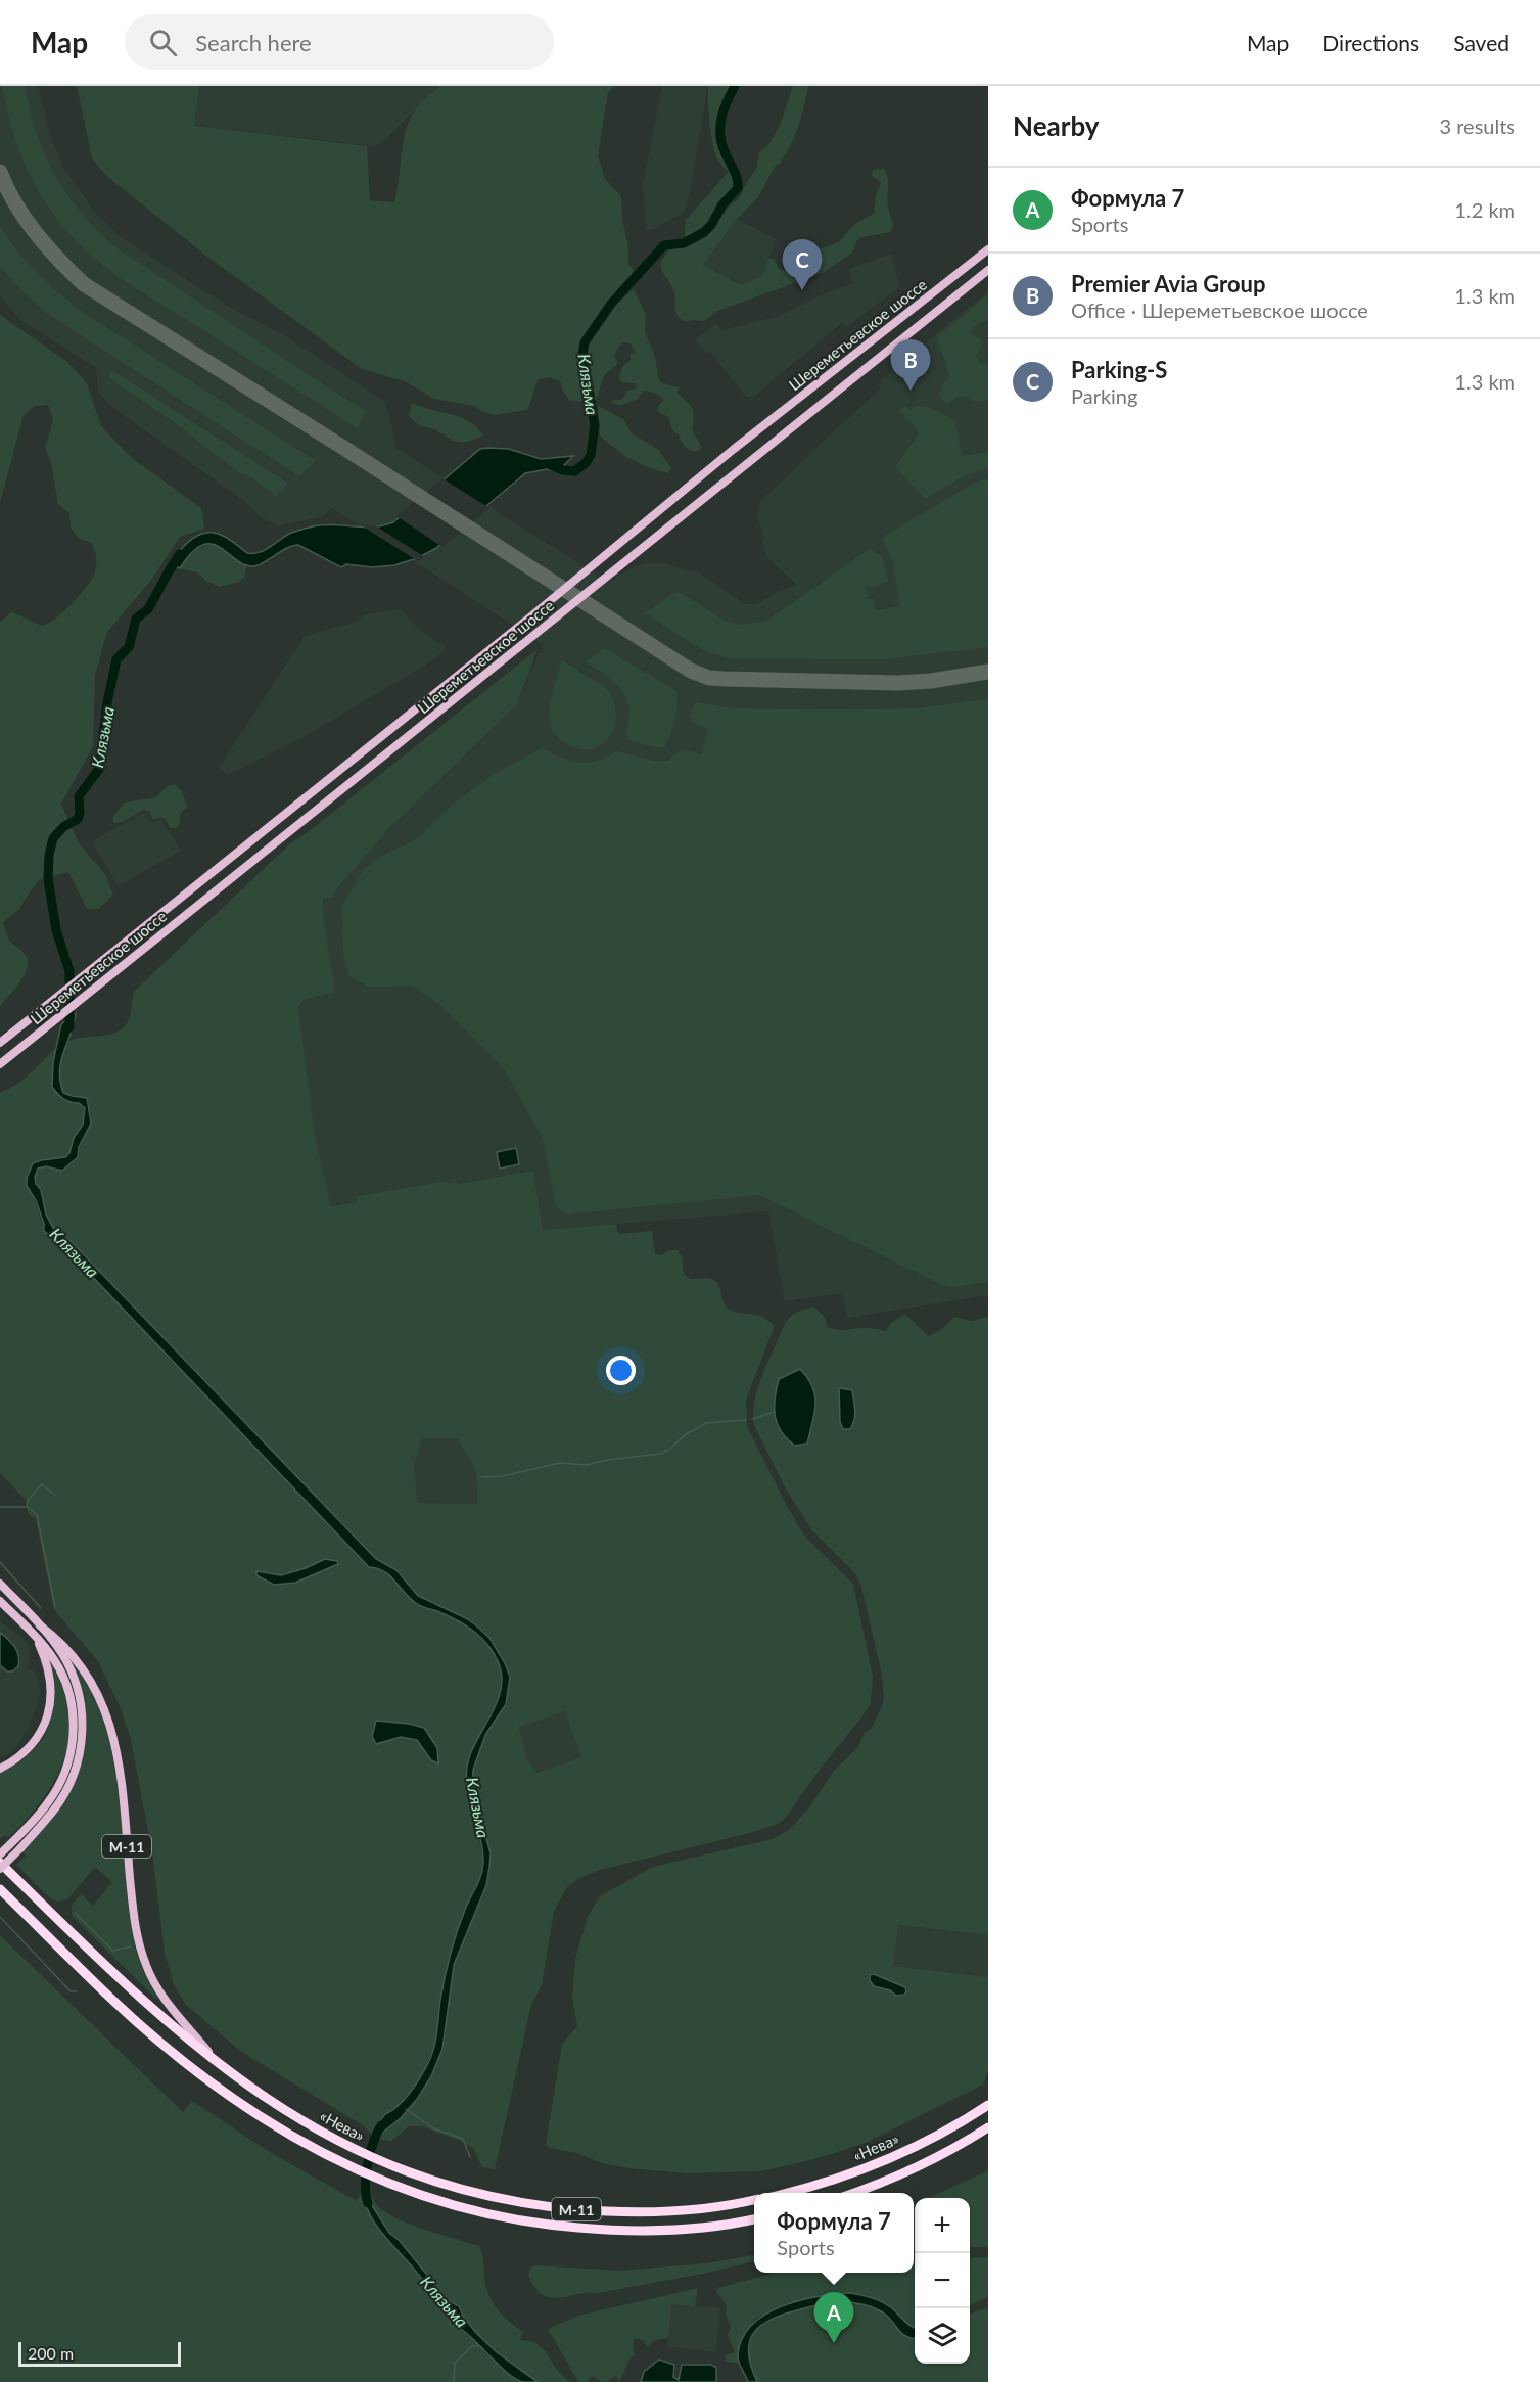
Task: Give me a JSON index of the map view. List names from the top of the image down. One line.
{"streets":{"highway":["М-11","«Нева»"],"main road":["Шереметьевское шоссе"]},"crossings":[["М-11","«Нева»"]],"water":["Клязьма"],"scale_bar":"200 m","page":{"header":"Map","search":"Search here","nav":["Map","Directions","Saved"],"heading":["Nearby","3 results"],"list":[{"mark":"A","name":"Формула 7","note":"Sports","value":"1.2 km"},{"mark":"B","name":"Premier Avia Group","note":"Office · Шереметьевское шоссе","value":"1.3 km"},{"mark":"C","name":"Parking-S","note":"Parking","value":"1.3 km"}],"pins":["C","B","A"],"popup":["Формула 7","Sports"],"map_buttons":["+","−"],"scale":"200 m"}}
